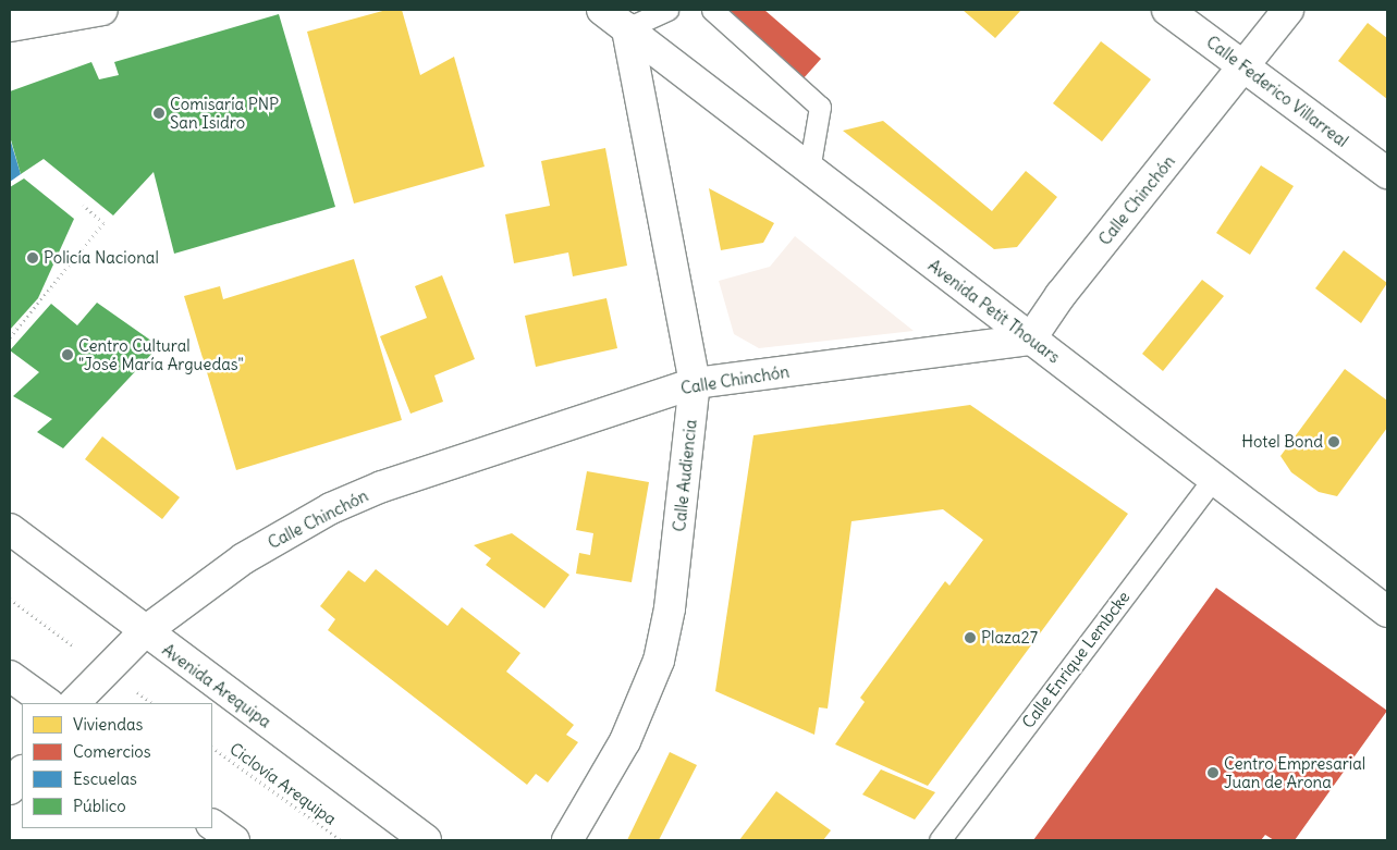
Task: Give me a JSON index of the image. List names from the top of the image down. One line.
{"streets":{"street":["Calle Federico Villarreal","Calle Chinchón","Avenida Petit Thouars","Calle Audiencia","Avenida Arequipa"],"lane":["Calle Enrique Lembcke"],"path":["Ciclovía Arequipa"]},"crossings":[["Calle Federico Villarreal","Calle Chinchón"],["Calle Chinchón","Avenida Petit Thouars"],["Calle Chinchón","Calle Audiencia"],["Calle Chinchón","Avenida Arequipa"],["Avenida Petit Thouars","Calle Audiencia"],["Avenida Petit Thouars","Calle Enrique Lembcke"]],"places":["Comisaría PNP San Isidro","Policía Nacional","Centro Cultural \"José María Arguedas\"","Hotel Bond","Plaza27","Centro Empresarial Juan de Arona"],"legend":["Viviendas","Comercios","Escuelas","Público"]}
